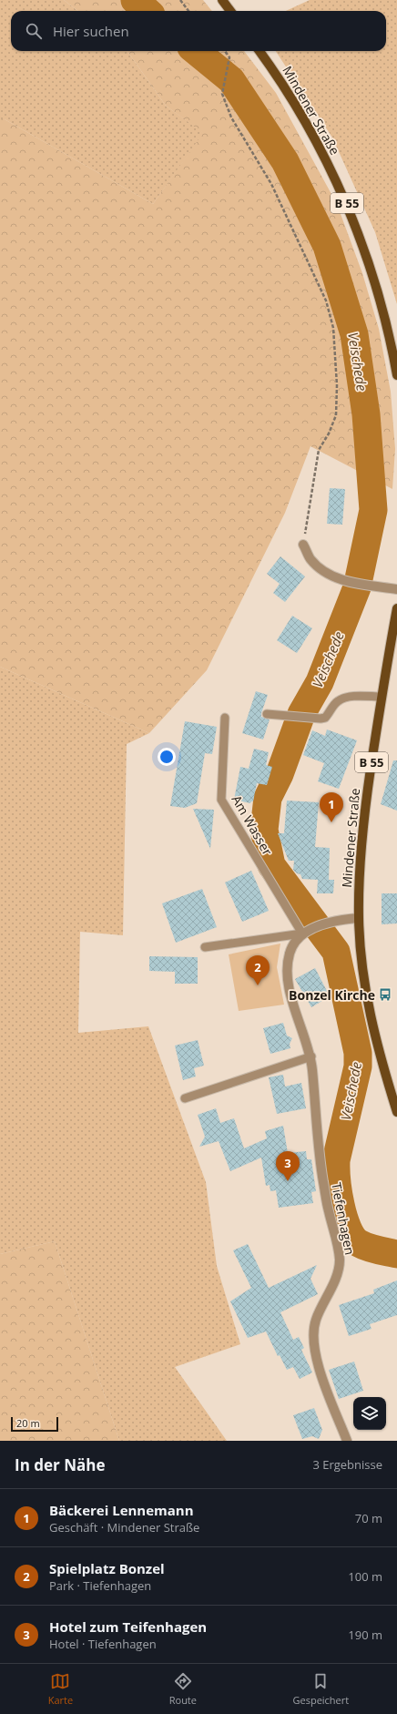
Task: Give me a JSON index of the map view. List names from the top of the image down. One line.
{"streets":{"main road":["Mindener Straße","B 55"],"street":["Tiefenhagen"],"lane":["Am Wasser"]},"crossings":[["Am Wasser","Tiefenhagen"]],"water":["Veischede"],"places":{"bus stop":["Bonzel Kirche"]},"scale_bar":"20 m","page":{"search":"Hier suchen","pins":["1","2","3"],"scale":"20 m","heading":["In der Nähe","3 Ergebnisse"],"list":[{"mark":"1","name":"Bäckerei Lennemann","note":"Geschäft · Mindener Straße","value":"70 m"},{"mark":"2","name":"Spielplatz Bonzel","note":"Park · Tiefenhagen","value":"100 m"},{"mark":"3","name":"Hotel zum Teifenhagen","note":"Hotel · Tiefenhagen","value":"190 m"}],"nav":["Karte","Route","Gespeichert"]}}
